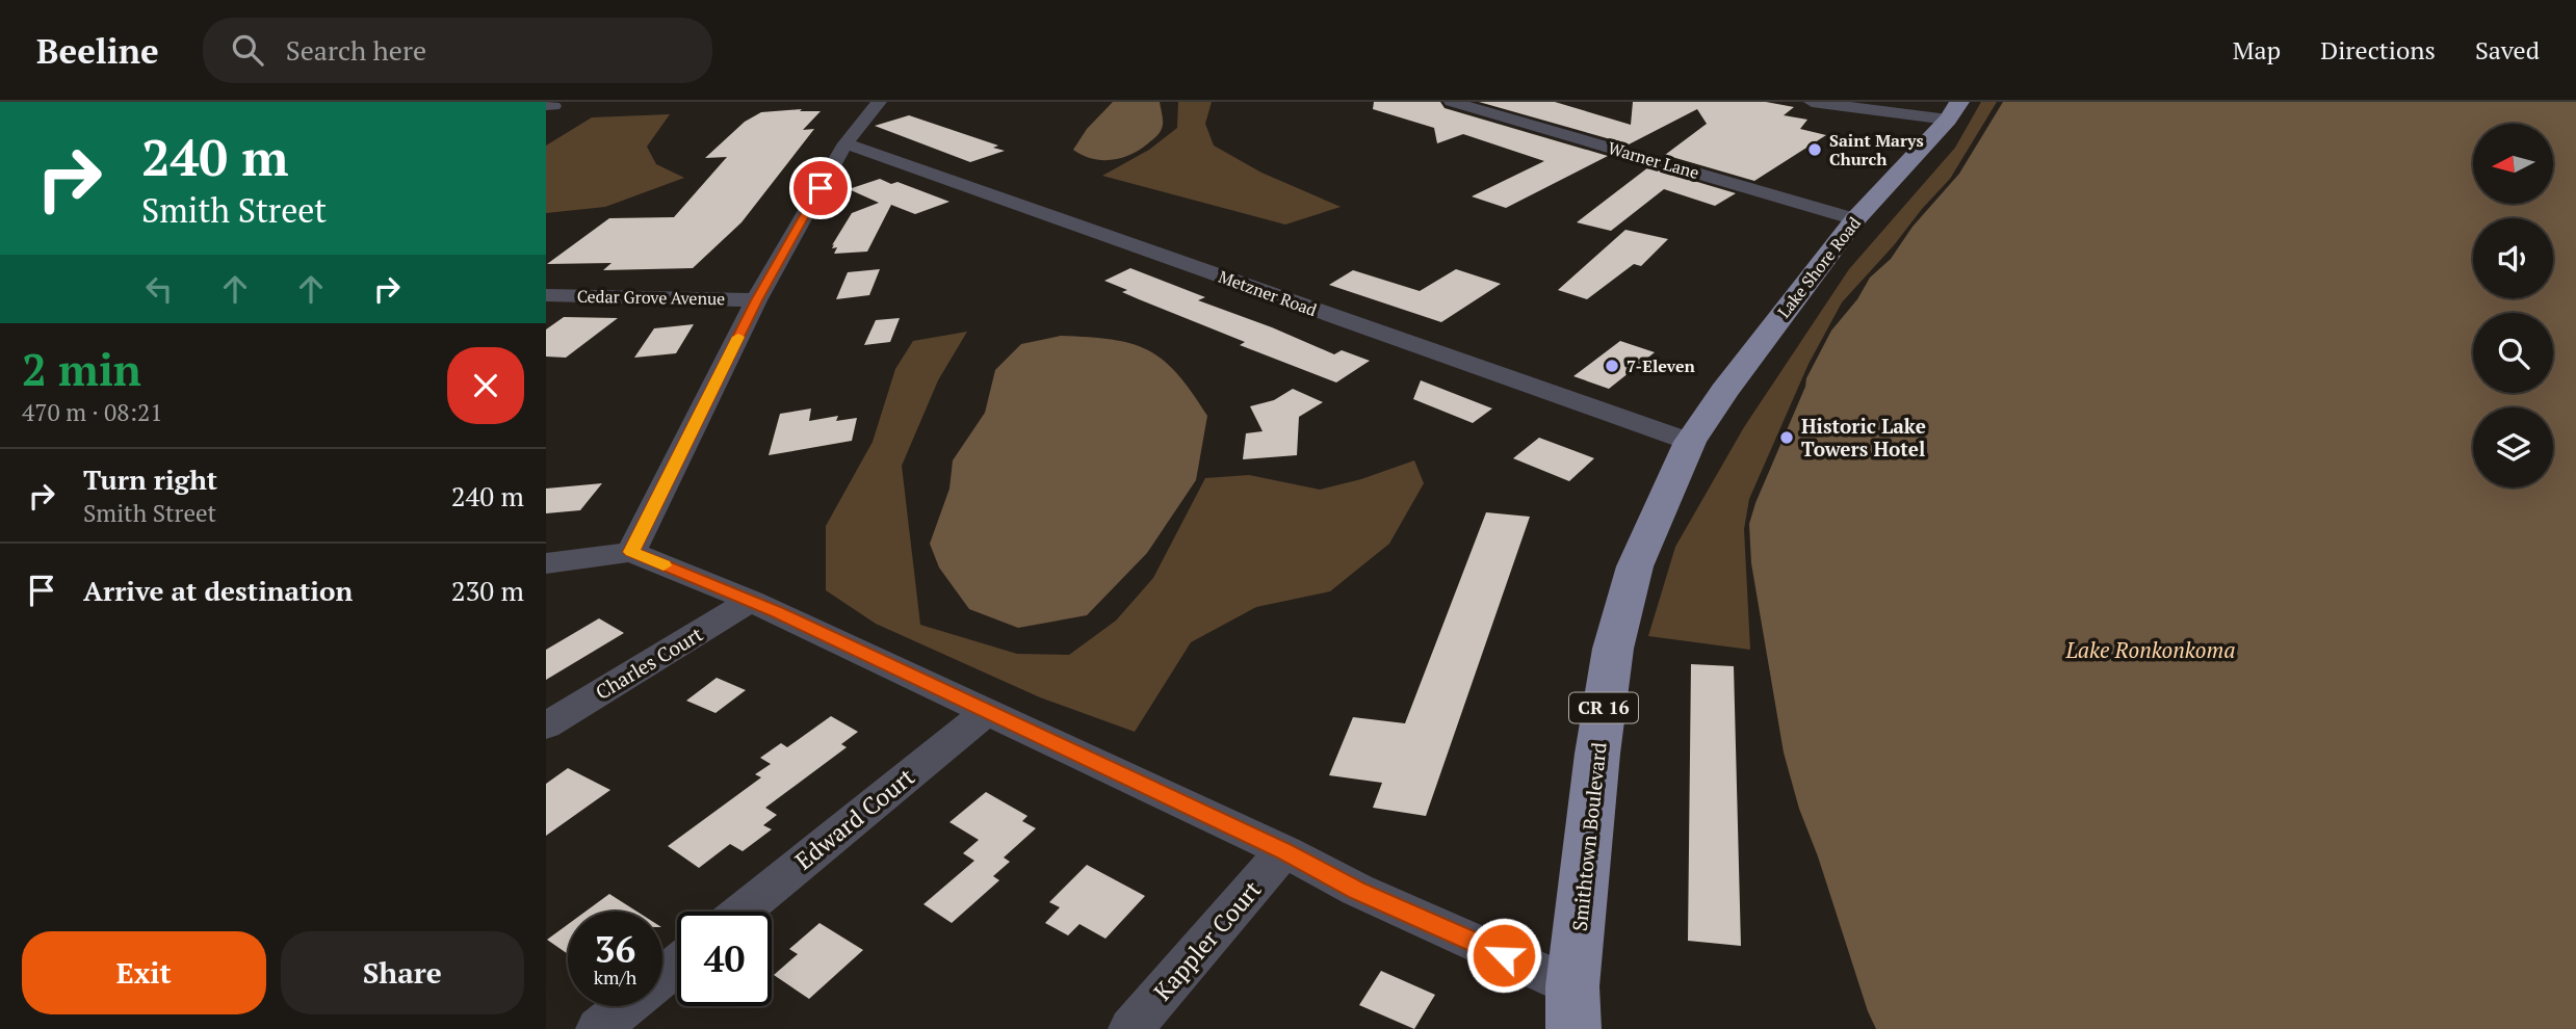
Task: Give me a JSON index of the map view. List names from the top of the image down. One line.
{"streets":{"main road":["Lake Shore Road","CR 16","Smithtown Boulevard"],"street":["Warner Lane","Metzner Road","Cedar Grove Avenue","Charles Court","Edward Court","Kappler Court"]},"crossings":[["Warner Lane","Lake Shore Road"],["Lake Shore Road","Metzner Road"],["Lake Shore Road","Smithtown Boulevard"],["Metzner Road","Smithtown Boulevard"]],"water":["Lake Ronkonkoma"],"places":["Saint Marys Church","7-Eleven","Historic Lake Towers Hotel"],"north":"left","page":{"header":"Beeline","search":"Search here","nav":["Map","Directions","Saved"],"turn":["240 m","Smith Street"],"heading":["2 min","470 m · 08:21"],"list":[{"name":"Turn right","note":"Smith Street","value":"240 m"},{"name":"Arrive at destination","value":"230 m"}],"speed":"36 km/h","limit":"40","buttons":["Exit","Share"]}}
